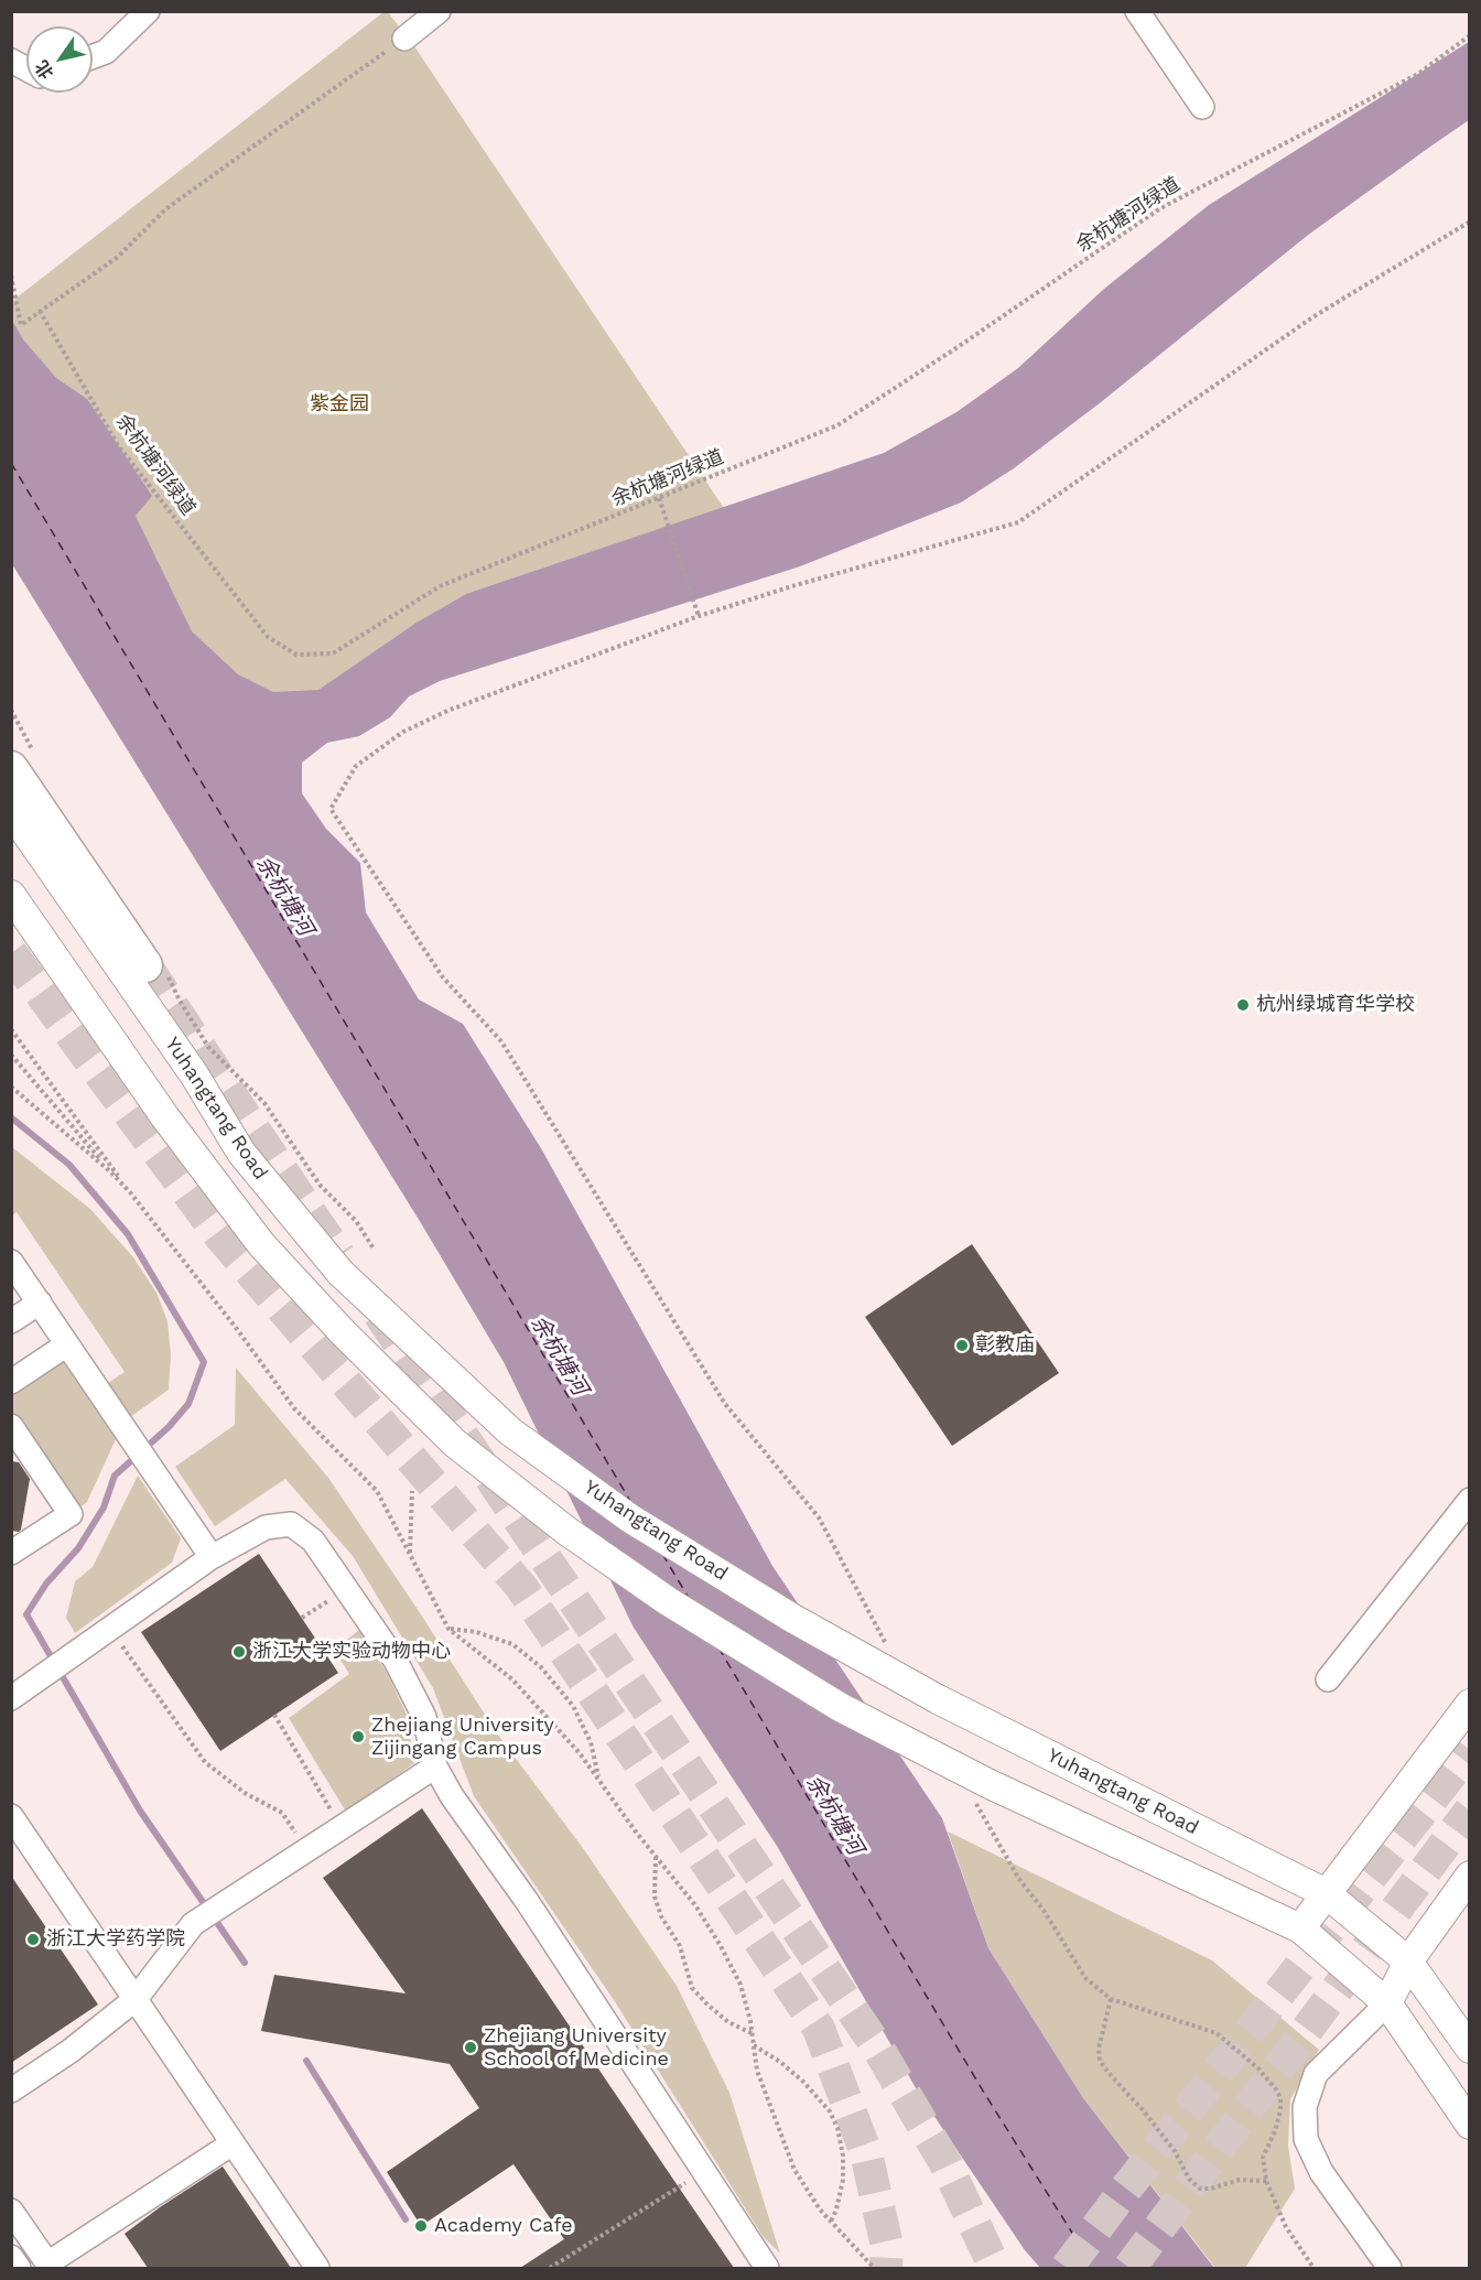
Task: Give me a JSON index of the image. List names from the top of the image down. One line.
{"streets":{"main road":["Yuhangtang Road"],"path":["余杭塘河绿道"]},"water":["余杭塘河"],"parks":["紫金园"],"places":["杭州绿城育华学校","彰教庙","浙江大学实验动物中心","Zhejiang University Zijingang Campus","浙江大学药学院","Zhejiang University School of Medicine","Academy Cafe"],"north":"bottom left"}
